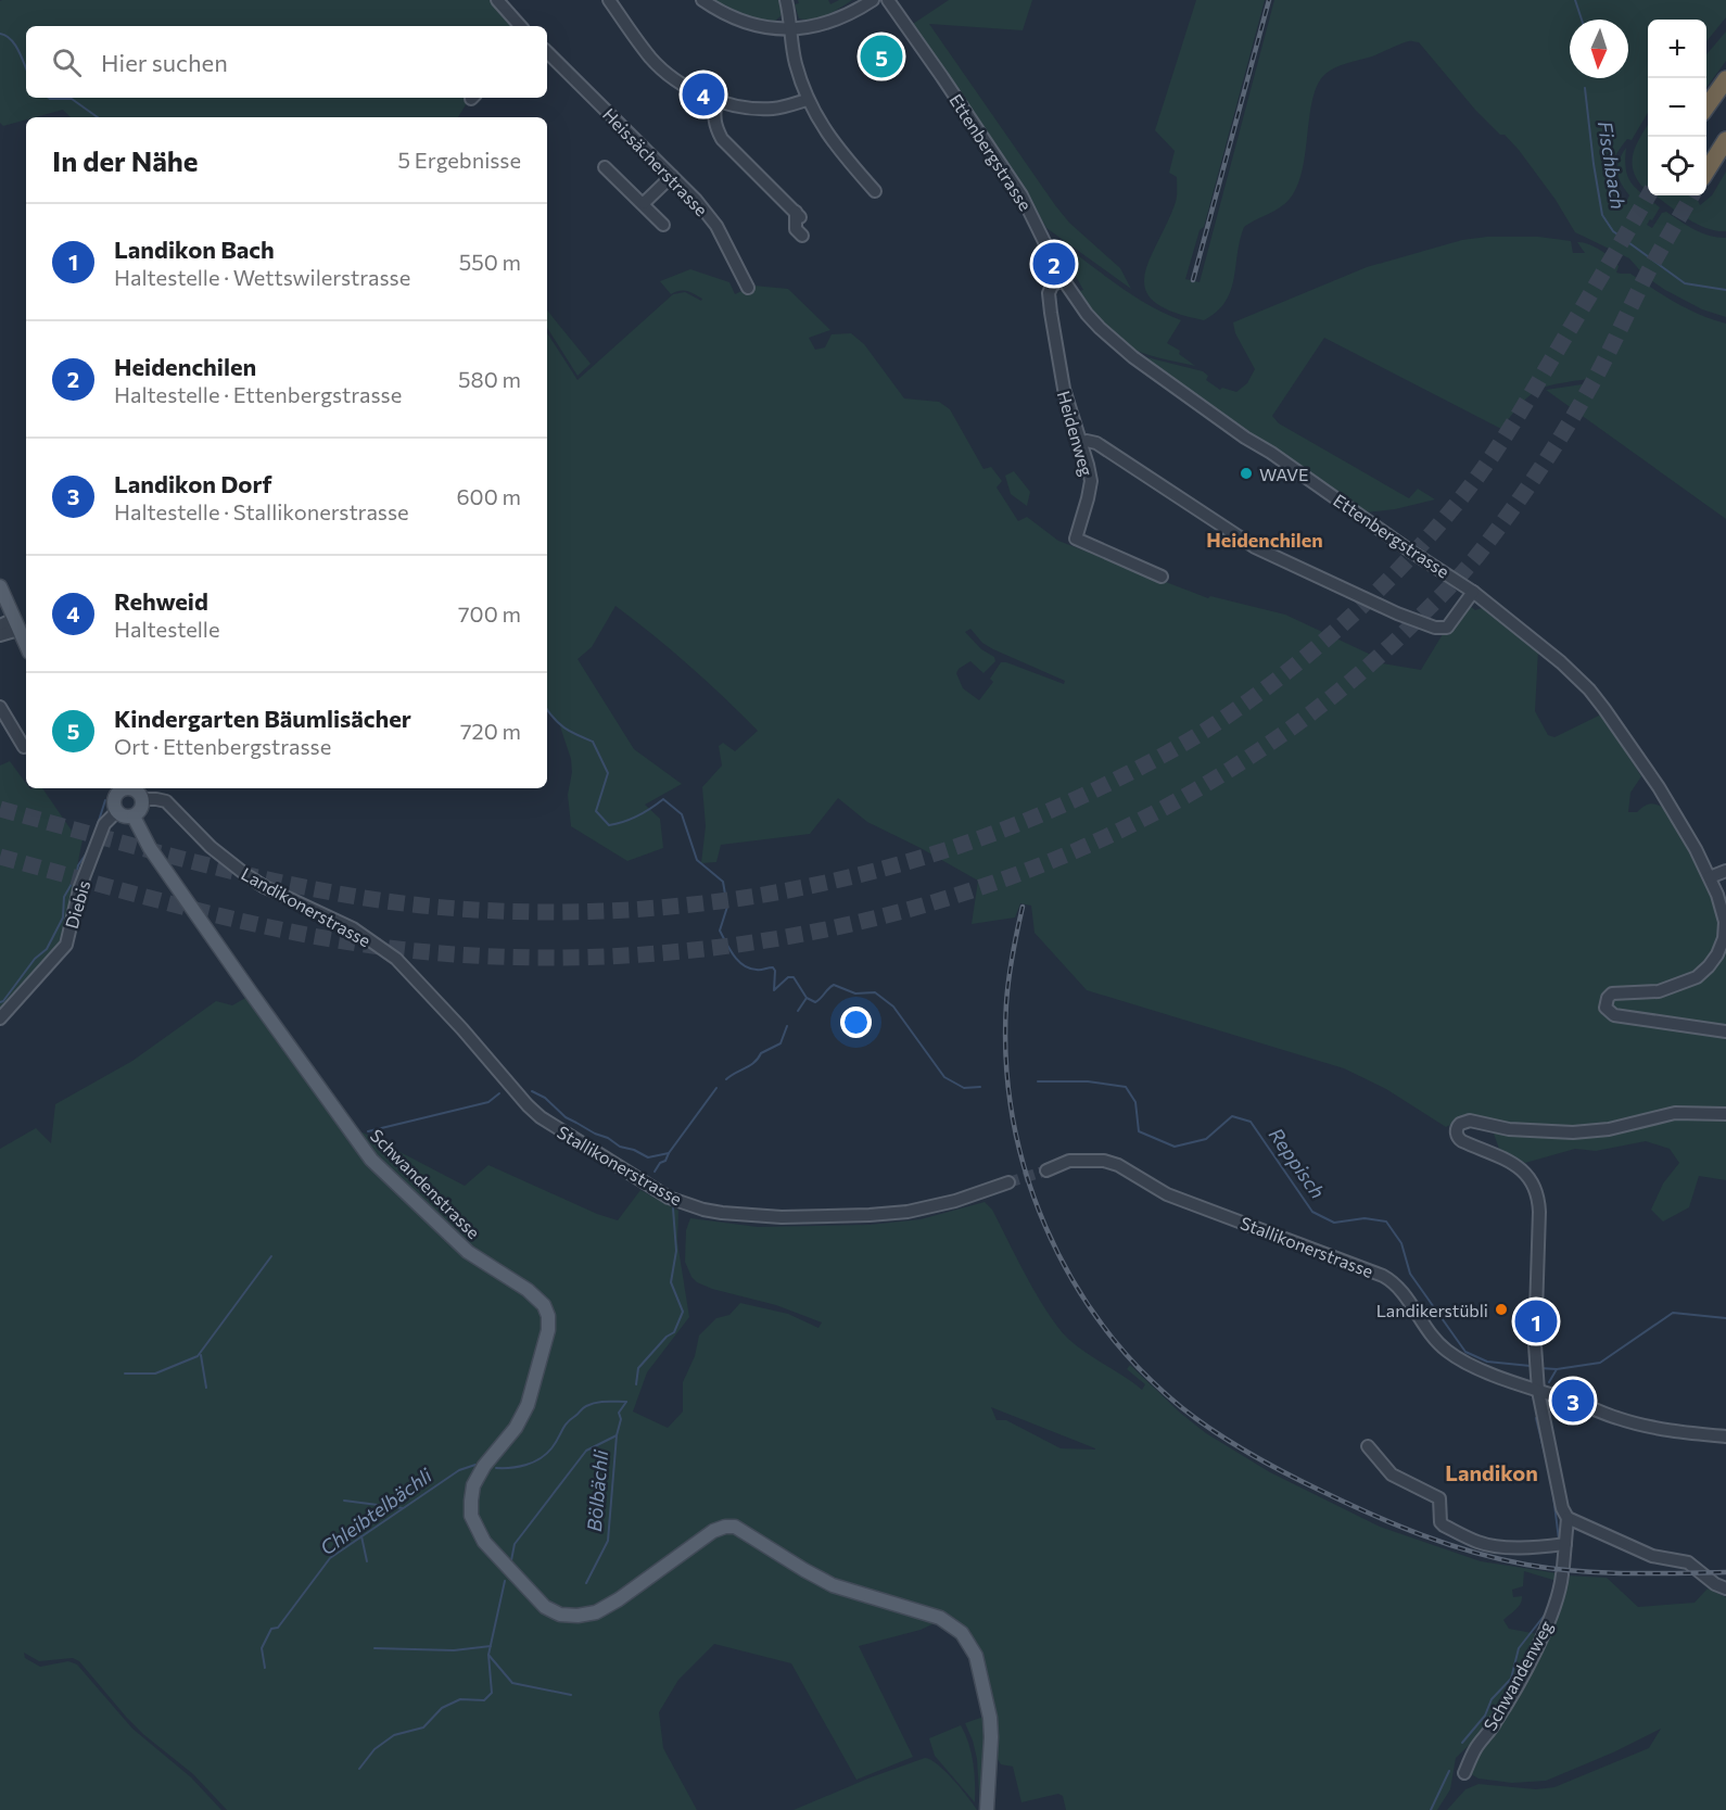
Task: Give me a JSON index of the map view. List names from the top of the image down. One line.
{"streets":{"main road":["Schwandenstrasse"],"street":["Ettenbergstrasse","Heissächerstrasse","Heidenweg","Diebis","Landikonerstrasse","Stallikonerstrasse","Schwandenweg"]},"crossings":[["Ettenbergstrasse","Heidenweg"],["Diebis","Landikonerstrasse"],["Diebis","Schwandenstrasse"],["Landikonerstrasse","Stallikonerstrasse"],["Landikonerstrasse","Schwandenstrasse"]],"districts":["Heidenchilen","Landikon"],"water":["Fischbach","Reppisch","Bölbächli","Chleibtelbächli"],"places":["WAVE","Landikerstübli"],"north":"bottom","page":{"map_buttons":["+","−"],"search":"Hier suchen","pins":["5","4","2","1","3"],"heading":["In der Nähe","5 Ergebnisse"],"list":[{"mark":"1","name":"Landikon Bach","note":"Haltestelle · Wettswilerstrasse","value":"550 m"},{"mark":"2","name":"Heidenchilen","note":"Haltestelle · Ettenbergstrasse","value":"580 m"},{"mark":"3","name":"Landikon Dorf","note":"Haltestelle · Stallikonerstrasse","value":"600 m"},{"mark":"4","name":"Rehweid","note":"Haltestelle","value":"700 m"},{"mark":"5","name":"Kindergarten Bäumlisächer","note":"Ort · Ettenbergstrasse","value":"720 m"}]}}
